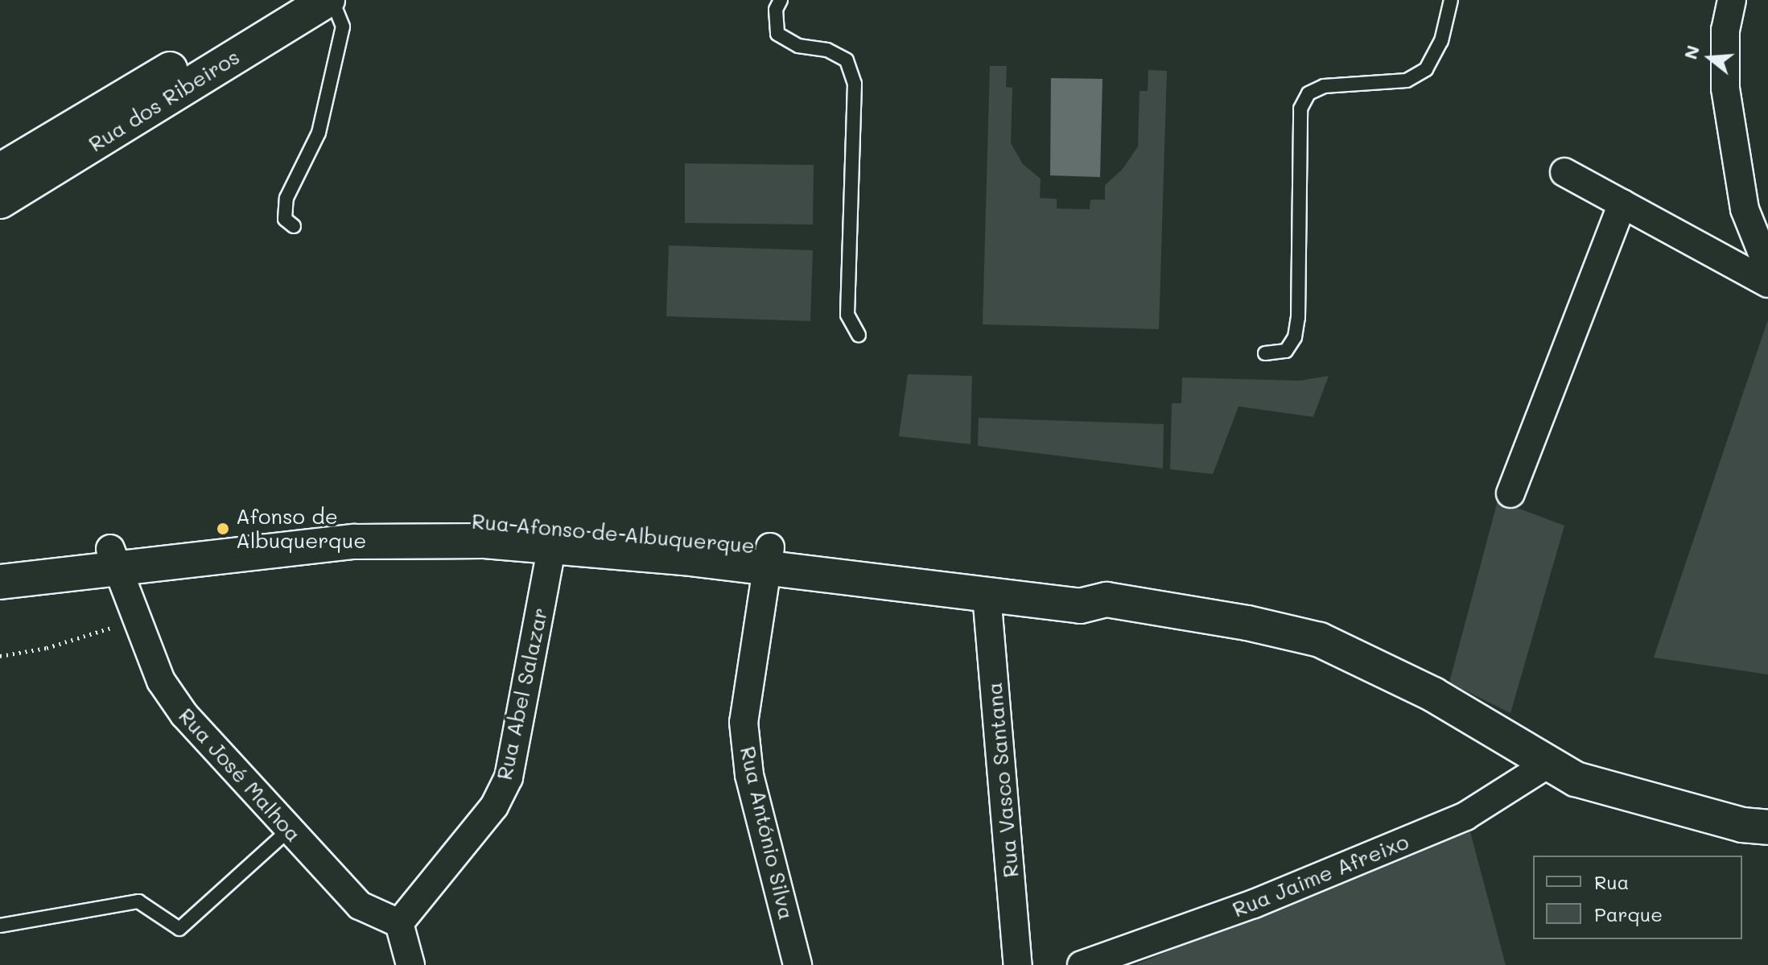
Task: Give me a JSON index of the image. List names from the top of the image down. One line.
{"streets":{"street":["Rua dos Ribeiros","Rua Afonso de Albuquerque","Rua Abel Salazar","Rua José Malhoa","Rua Vasco Santana","Rua António Silva","Rua Jaime Afreixo"]},"crossings":[["Rua Afonso de Albuquerque","Rua Abel Salazar"],["Rua Afonso de Albuquerque","Rua José Malhoa"],["Rua Afonso de Albuquerque","Rua Vasco Santana"],["Rua Afonso de Albuquerque","Rua António Silva"],["Rua Afonso de Albuquerque","Rua Jaime Afreixo"],["Rua Abel Salazar","Rua José Malhoa"]],"places":["Afonso de Albuquerque"],"legend":["Rua","Parque"],"north":"left"}
